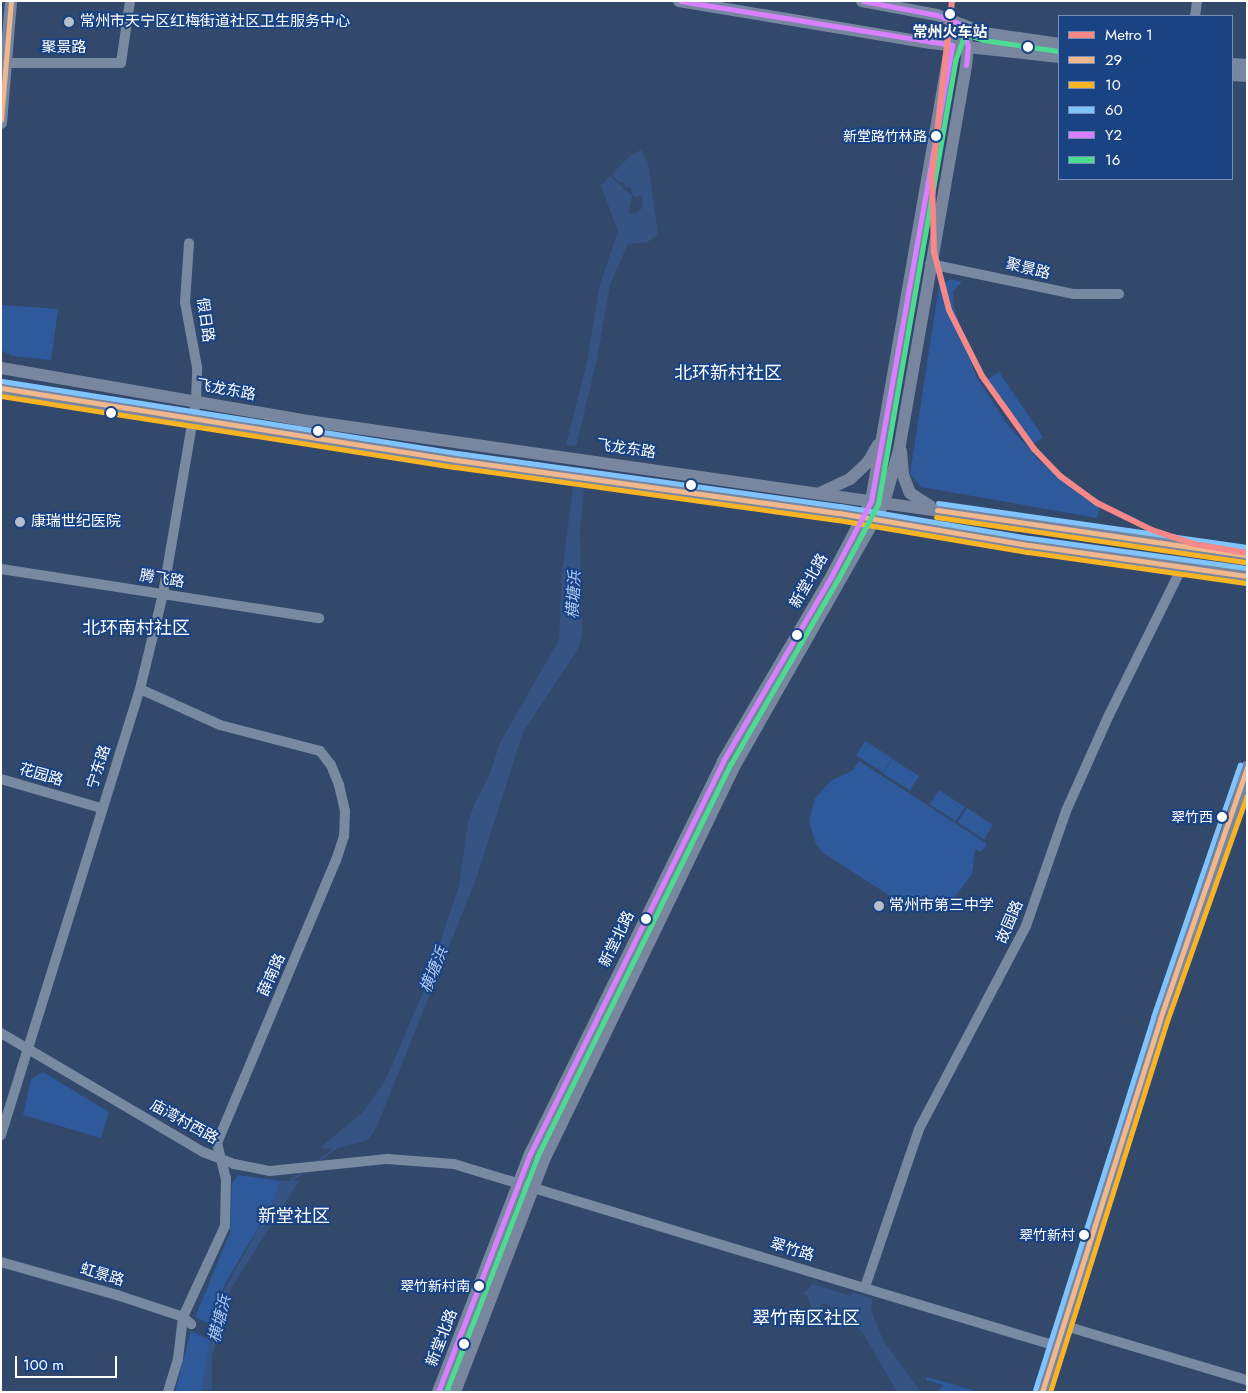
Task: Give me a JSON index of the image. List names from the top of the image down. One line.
{"streets":{"main road":["飞龙东路","新堂北路"],"street":["聚景路","假日路","腾飞路","宁东路","花园路","故园路","薛南路","庙湾村西路","翠竹路","虹景路"]},"crossings":[["假日路","飞龙东路"],["假日路","宁东路"],["飞龙东路","新堂北路"],["飞龙东路","宁东路"],["飞龙东路","故园路"],["腾飞路","宁东路"],["新堂北路","庙湾村西路"],["新堂北路","翠竹路"],["宁东路","花园路"],["宁东路","薛南路"],["宁东路","庙湾村西路"],["故园路","翠竹路"],["薛南路","庙湾村西路"],["薛南路","虹景路"],["庙湾村西路","翠竹路"]],"districts":["北环新村社区","北环南村社区","新堂社区","翠竹南区社区"],"water":["横塘浜"],"places":["常州火车站","常州市天宁区红梅街道社区卫生服务中心","新堂路竹林路","康瑞世纪医院","翠竹西","常州市第三中学","翠竹新村","翠竹新村南"],"lines":["metro line 1","transit line 29","transit line Y2","transit line 16","transit line 60","transit line 10"],"legend":["Metro 1","29","10","60","Y2","16"],"scale_bar":"100 m"}
